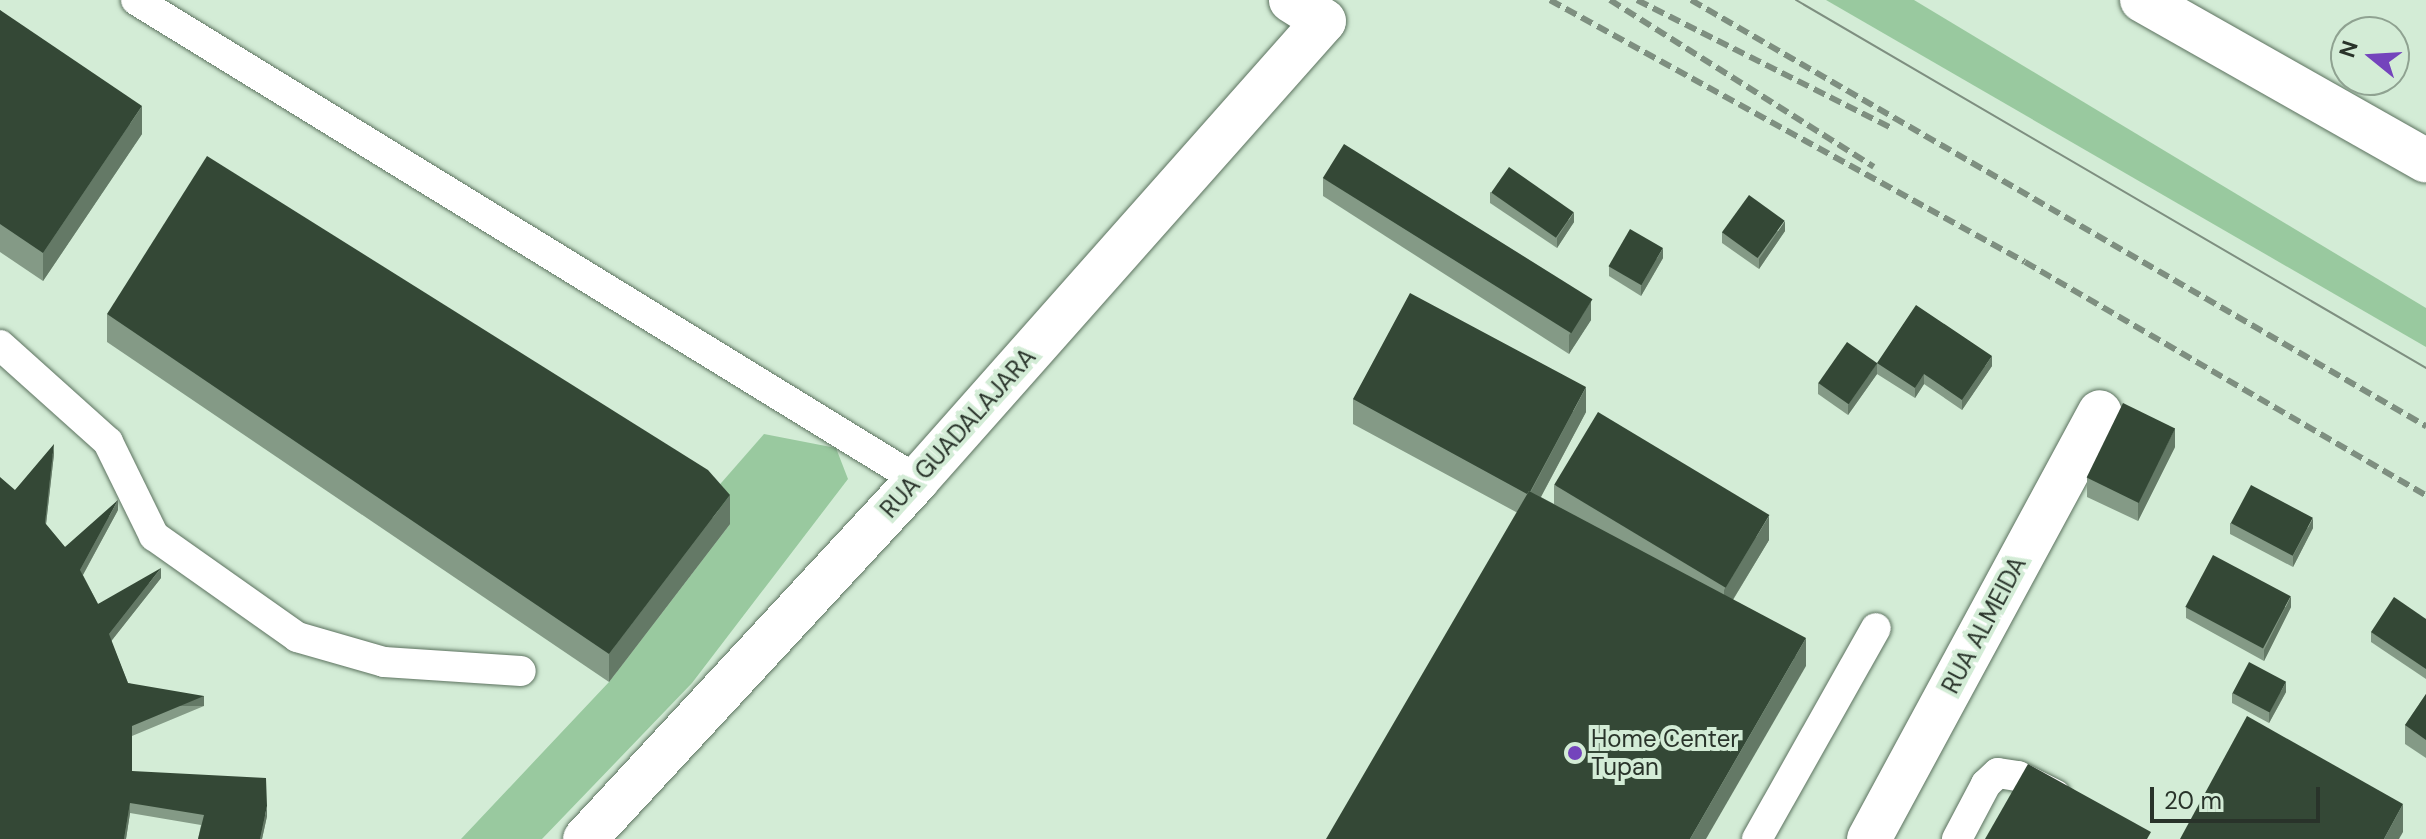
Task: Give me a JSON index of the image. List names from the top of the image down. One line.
{"streets":{"street":["RUA GUADALAJARA","RUA ALMEIDA"]},"places":["Home Center Tupan"],"scale_bar":"20 m","north":"left"}
